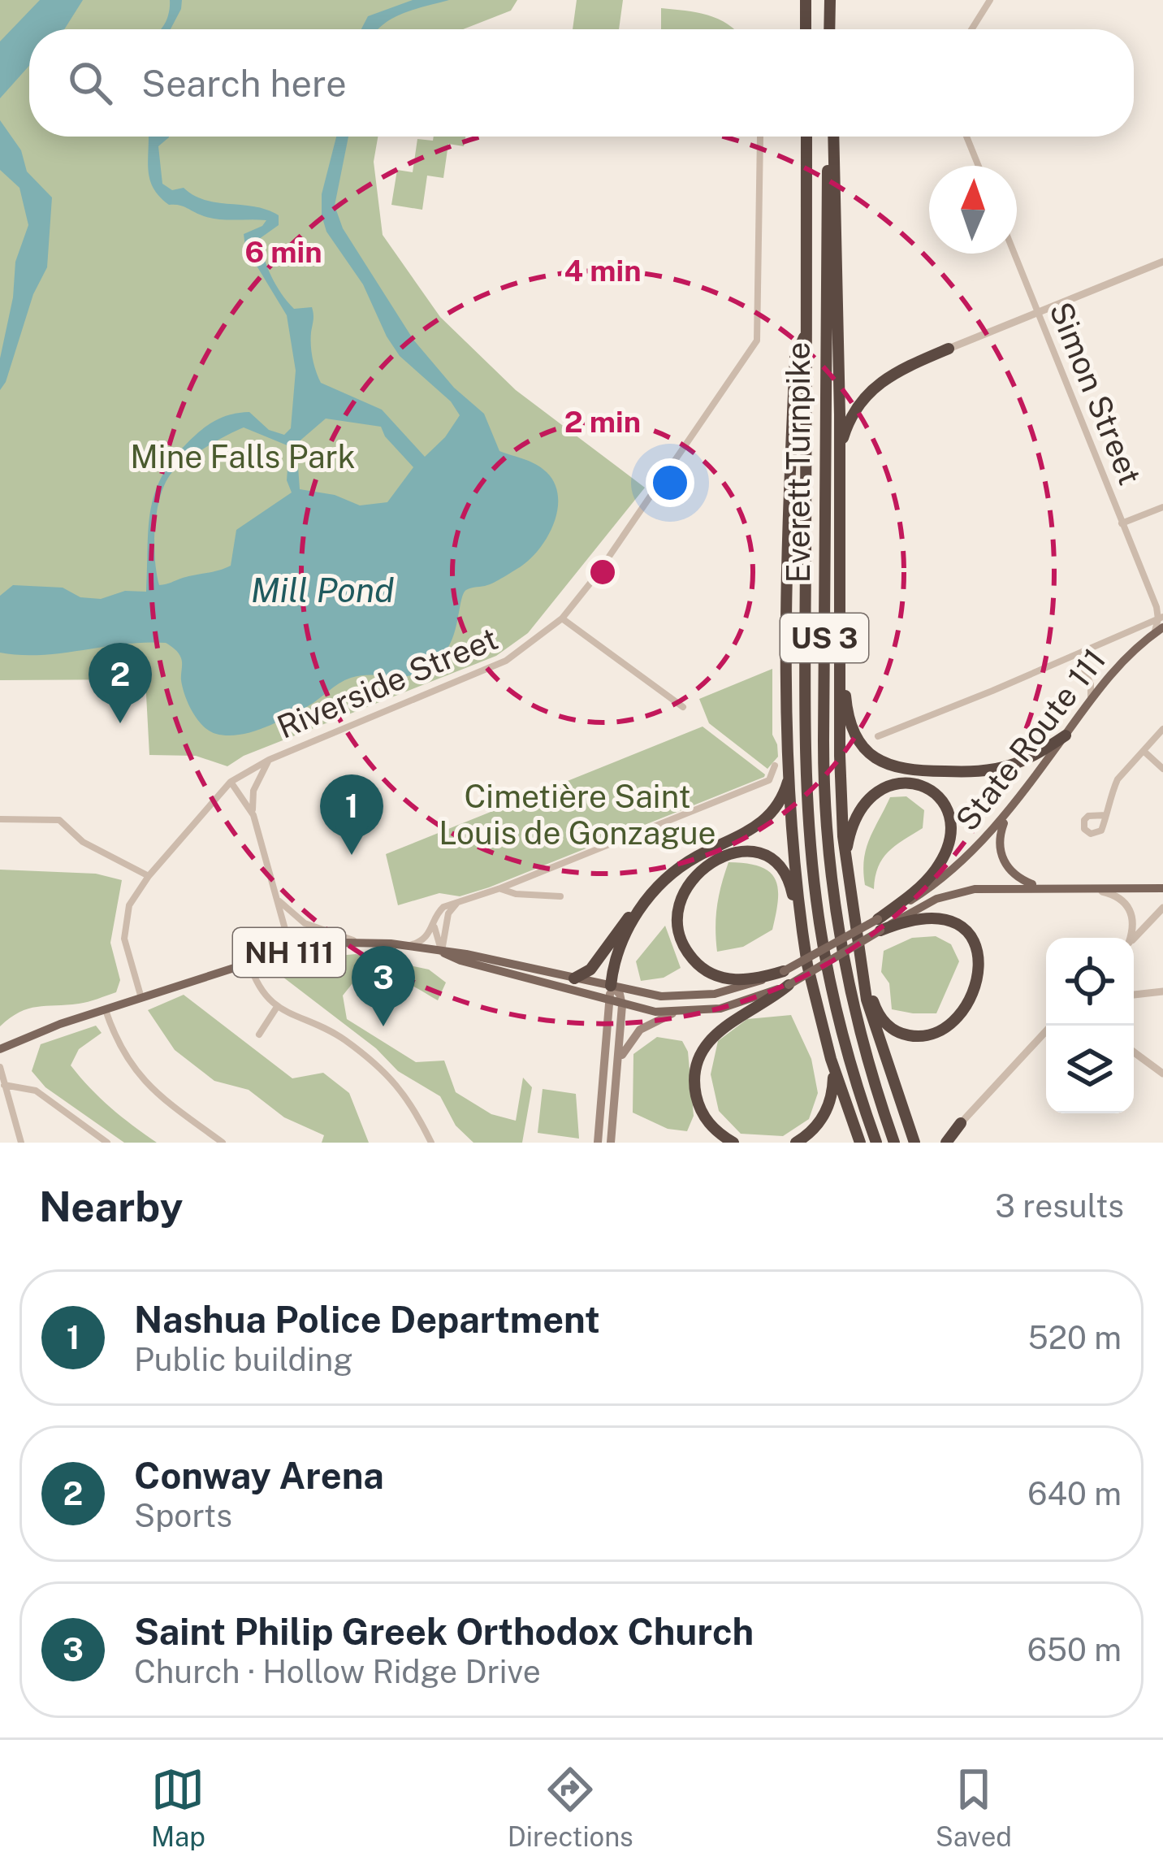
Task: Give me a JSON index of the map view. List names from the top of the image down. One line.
{"streets":{"highway":["Everett Turnpike","US 3"],"main road":["State Route 111","NH 111"],"street":["Simon Street","Riverside Street"]},"crossings":[["Simon Street","State Route 111"],["Riverside Street","NH 111"],["State Route 111","NH 111"]],"water":["Mill Pond"],"parks":["Mine Falls Park","Cimetière Saint Louis de Gonzague"],"north":"top","page":{"search":"Search here","pins":["2","1","3"],"heading":["Nearby","3 results"],"list":[{"mark":"1","name":"Nashua Police Department","note":"Public building","value":"520 m"},{"mark":"2","name":"Conway Arena","note":"Sports","value":"640 m"},{"mark":"3","name":"Saint Philip Greek Orthodox Church","note":"Church · Hollow Ridge Drive","value":"650 m"}],"nav":["Map","Directions","Saved"]},"rings":["6 min","4 min","2 min"]}
